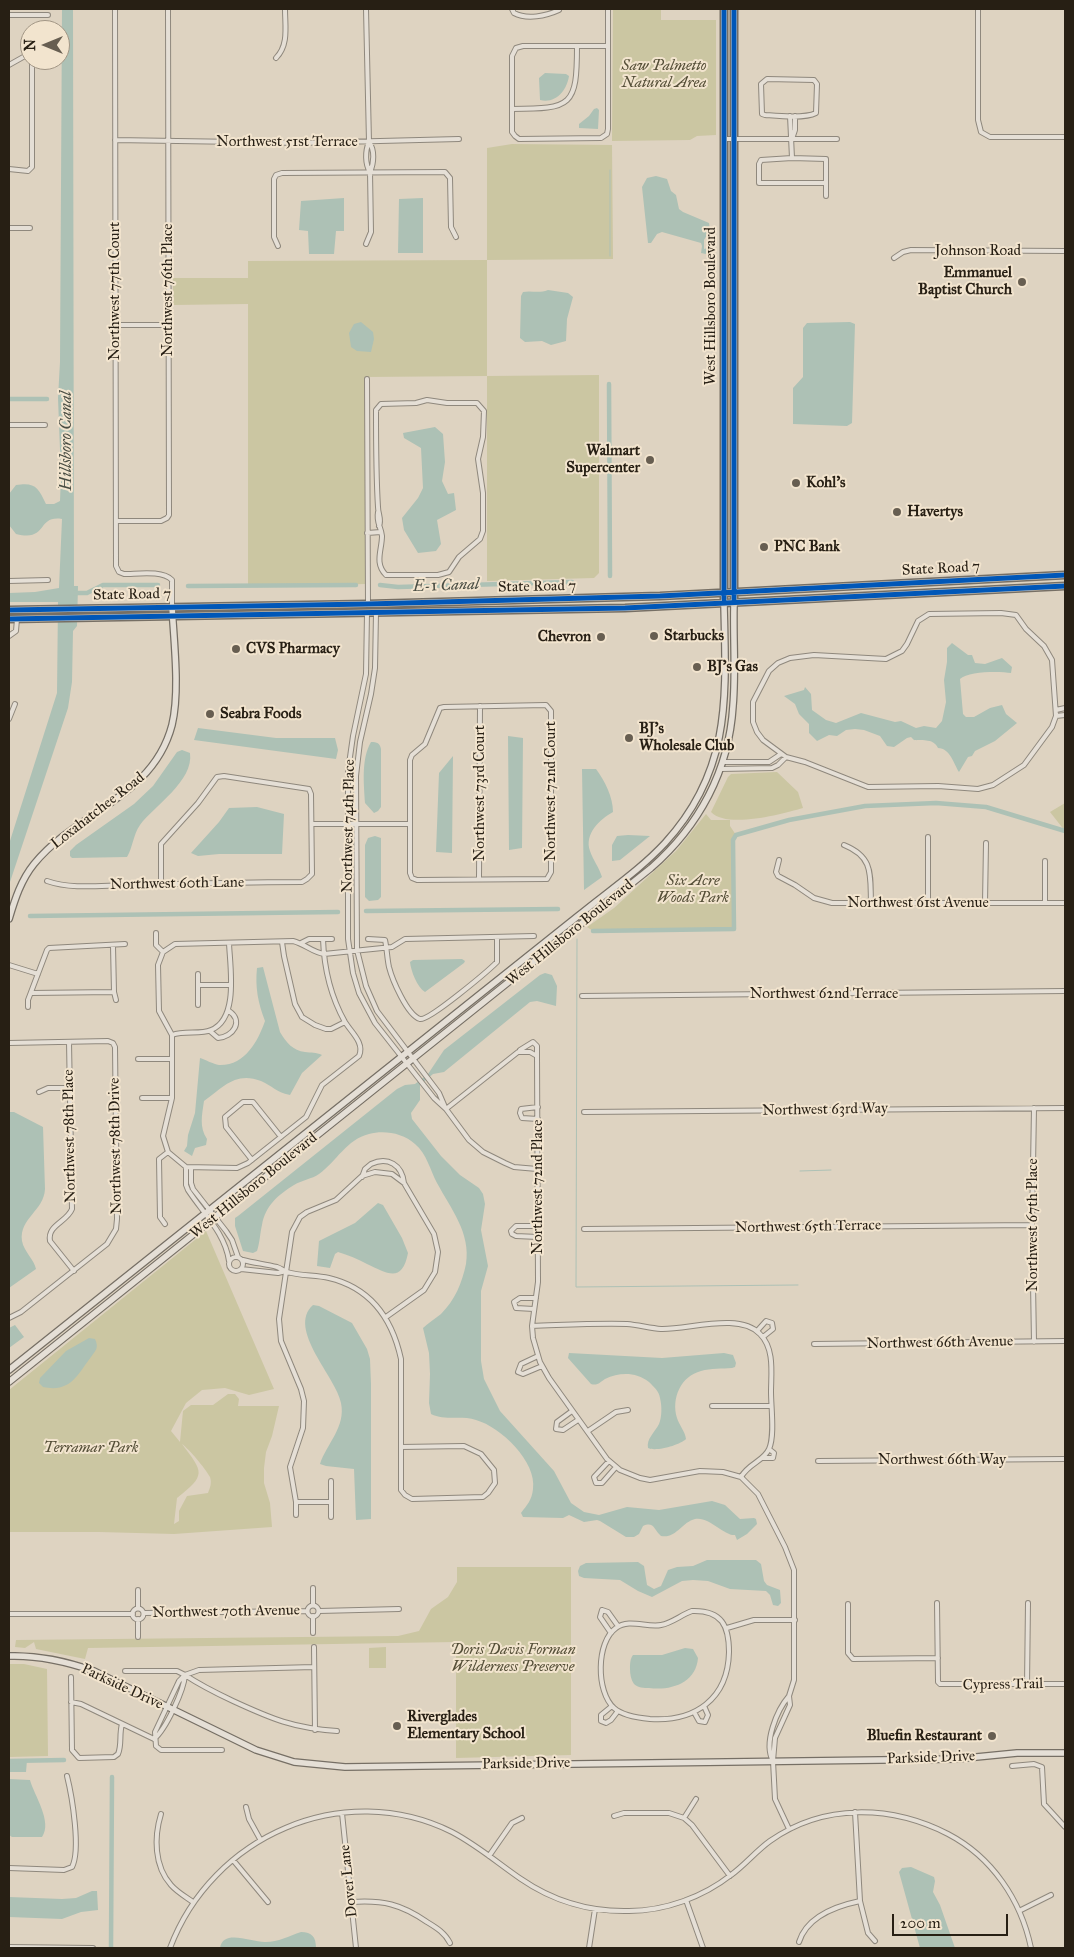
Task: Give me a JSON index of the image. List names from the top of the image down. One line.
{"streets":{"main road":["West Hillsboro Boulevard","State Road 7"],"street":["Northwest 51st Terrace","Johnson Road","Northwest 76th Place","Northwest 77th Court","Northwest 72nd Court","Northwest 73rd Court","Loxahatchee Road","Northwest 74th Place","Northwest 60th Lane","Northwest 61st Avenue","Northwest 62nd Terrace","Northwest 63rd Way","Northwest 78th Place","Northwest 78th Drive","Northwest 72nd Place","Northwest 67th Place","Northwest 65th Terrace","Northwest 66th Avenue","Northwest 66th Way","Northwest 70th Avenue","Cypress Trail","Parkside Drive","Dover Lane"]},"crossings":[["Northwest 51st Terrace","Northwest 76th Place"],["Northwest 51st Terrace","Northwest 77th Court"],["Northwest 76th Place","Northwest 77th Court"],["Northwest 77th Court","State Road 7"],["Northwest 77th Court","Loxahatchee Road"],["West Hillsboro Boulevard","State Road 7"],["West Hillsboro Boulevard","Northwest 74th Place"],["State Road 7","Loxahatchee Road"],["State Road 7","Northwest 74th Place"],["Northwest 72nd Court","Northwest 73rd Court"],["Northwest 63rd Way","Northwest 67th Place"],["Northwest 78th Place","Northwest 78th Drive"],["Northwest 67th Place","Northwest 65th Terrace"],["Northwest 67th Place","Northwest 66th Avenue"]],"water":["Hillsboro Canal","E-1 Canal"],"parks":["Saw Palmetto Natural Area","Six Acre Woods Park","Terramar Park","Doris Davis Forman Wilderness Preserve"],"places":["Emmanuel Baptist Church","Walmart Supercenter","Kohl's","Havertys","PNC Bank","Starbucks","Chevron","CVS Pharmacy","BJ’s Gas","Seabra Foods","BJ's Wholesale Club","Riverglades Elementary School","Bluefin Restaurant"],"scale_bar":"200 m","north":"left"}
